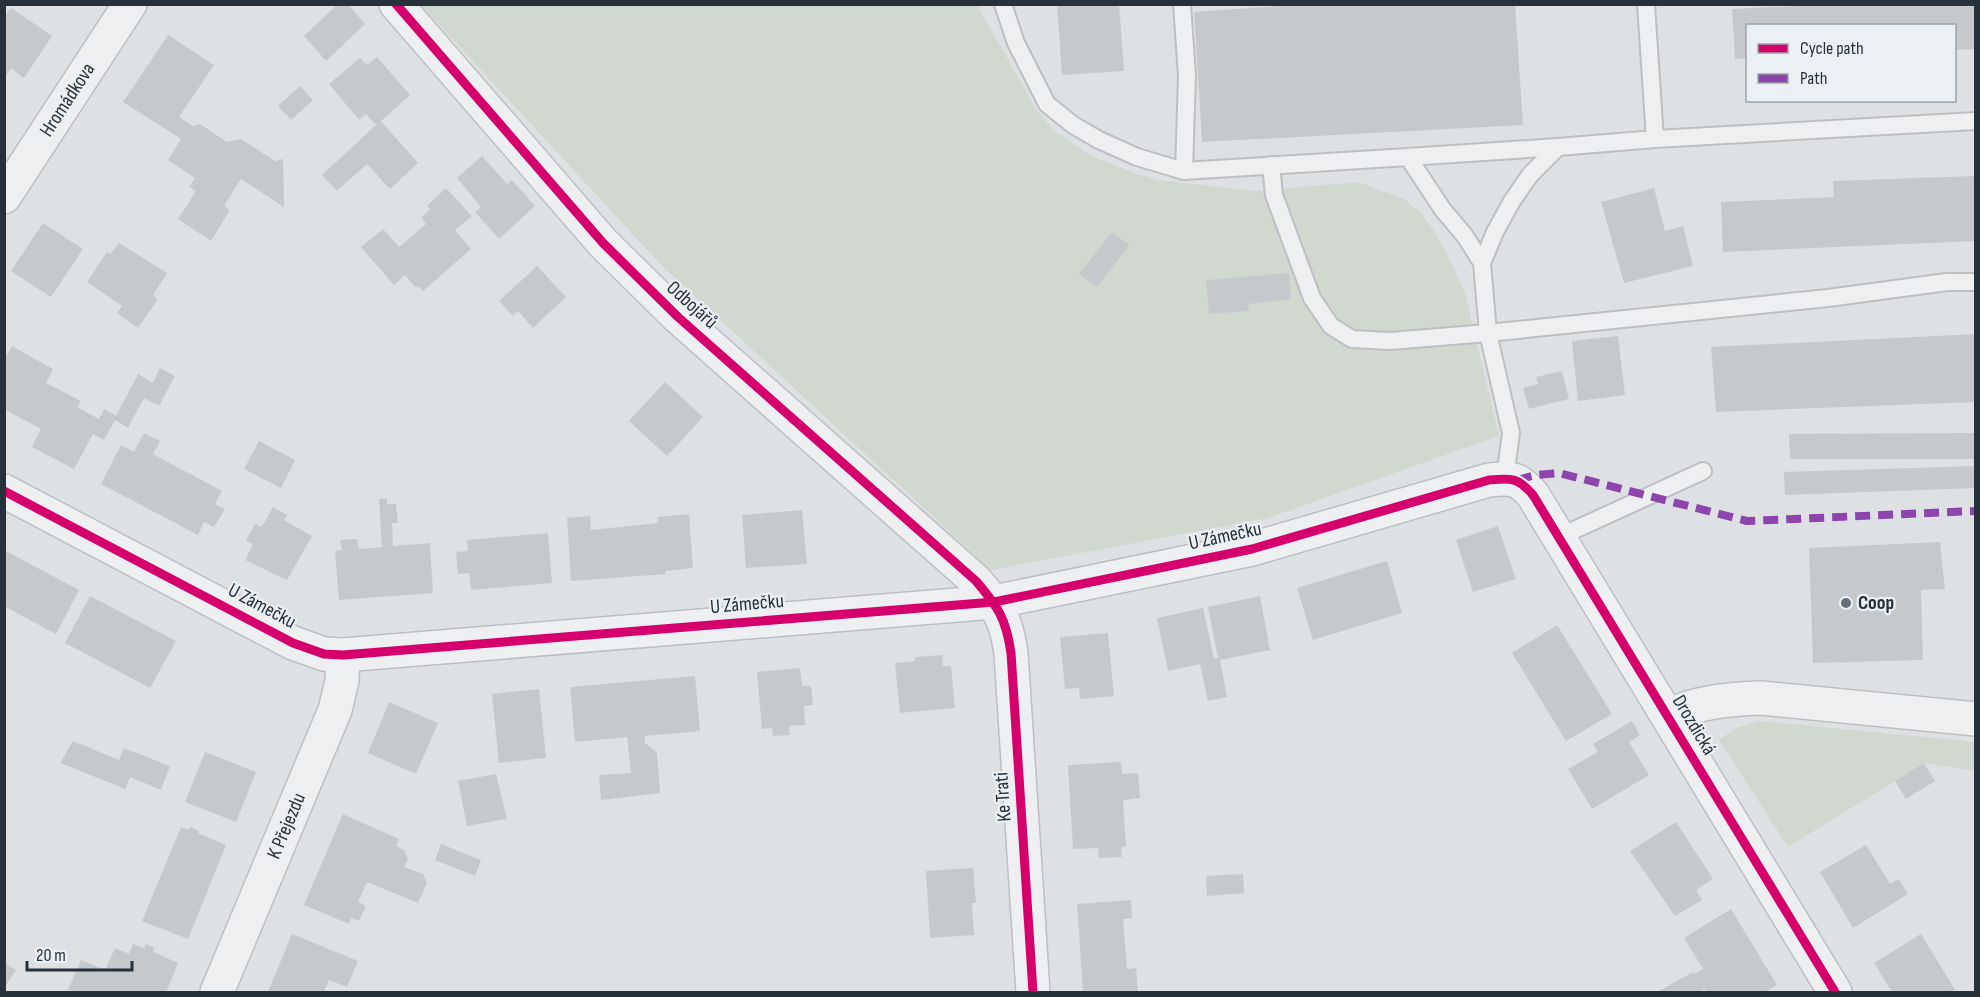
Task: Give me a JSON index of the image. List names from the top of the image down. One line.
{"streets":{"street":["Hromádkova","Odbojářů","U Zámečku","Drozdická","Ke Trati","K Přejezdu"]},"crossings":[["Odbojářů","U Zámečku"],["Odbojářů","Ke Trati"],["U Zámečku","Drozdická"],["U Zámečku","Ke Trati"],["U Zámečku","K Přejezdu"]],"places":["Coop"],"legend":["Cycle path","Path"],"scale_bar":"20 m"}
